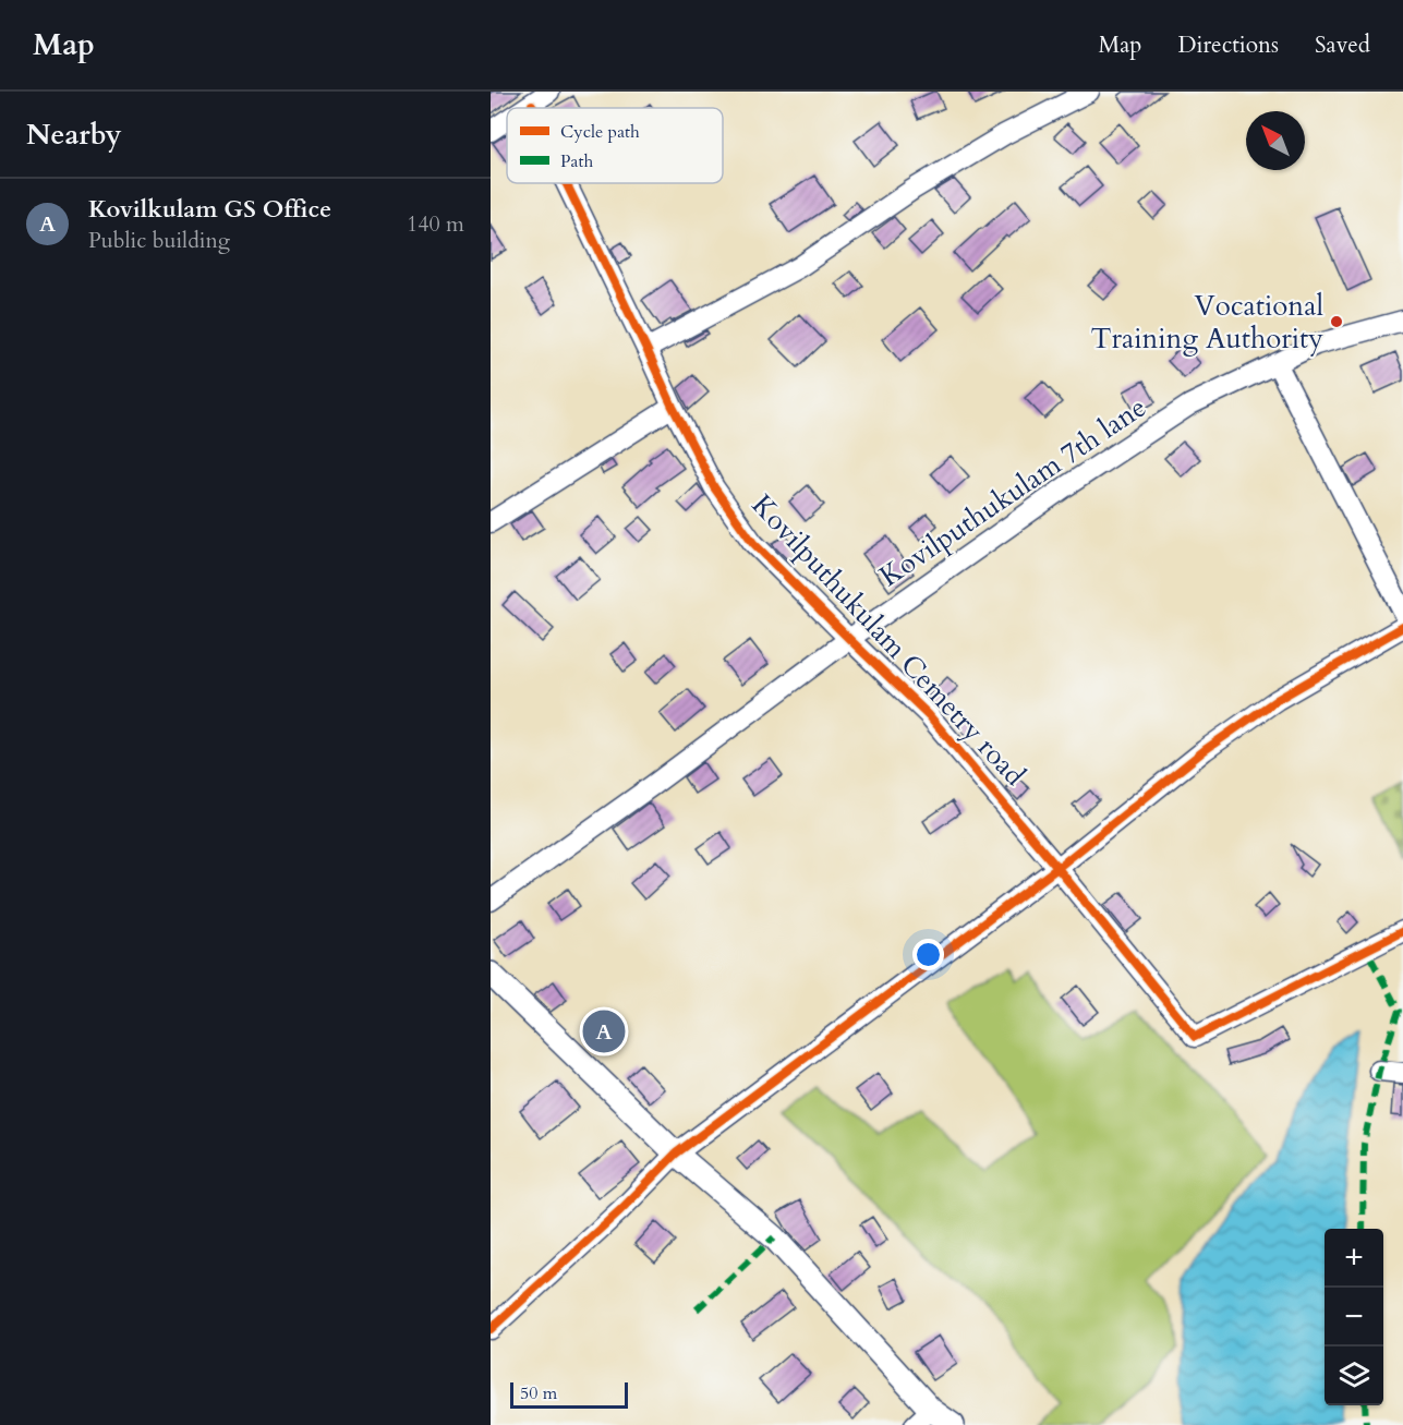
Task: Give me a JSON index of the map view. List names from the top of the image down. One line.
{"streets":{"street":["Kovilputhukulam 7th lane","Kovilputhukulam Cemetry road"]},"crossings":[["Kovilputhukulam 7th lane","Kovilputhukulam Cemetry road"]],"places":["Vocational Training Authority"],"legend":["Cycle path","Path"],"scale_bar":"50 m","north":"top left","page":{"header":"Map","nav":["Map","Directions","Saved"],"heading":"Nearby","list":[{"mark":"A","name":"Kovilkulam GS Office","note":"Public building","value":"140 m"}],"pins":"A","map_buttons":["+","−"],"scale":"50 m"}}
